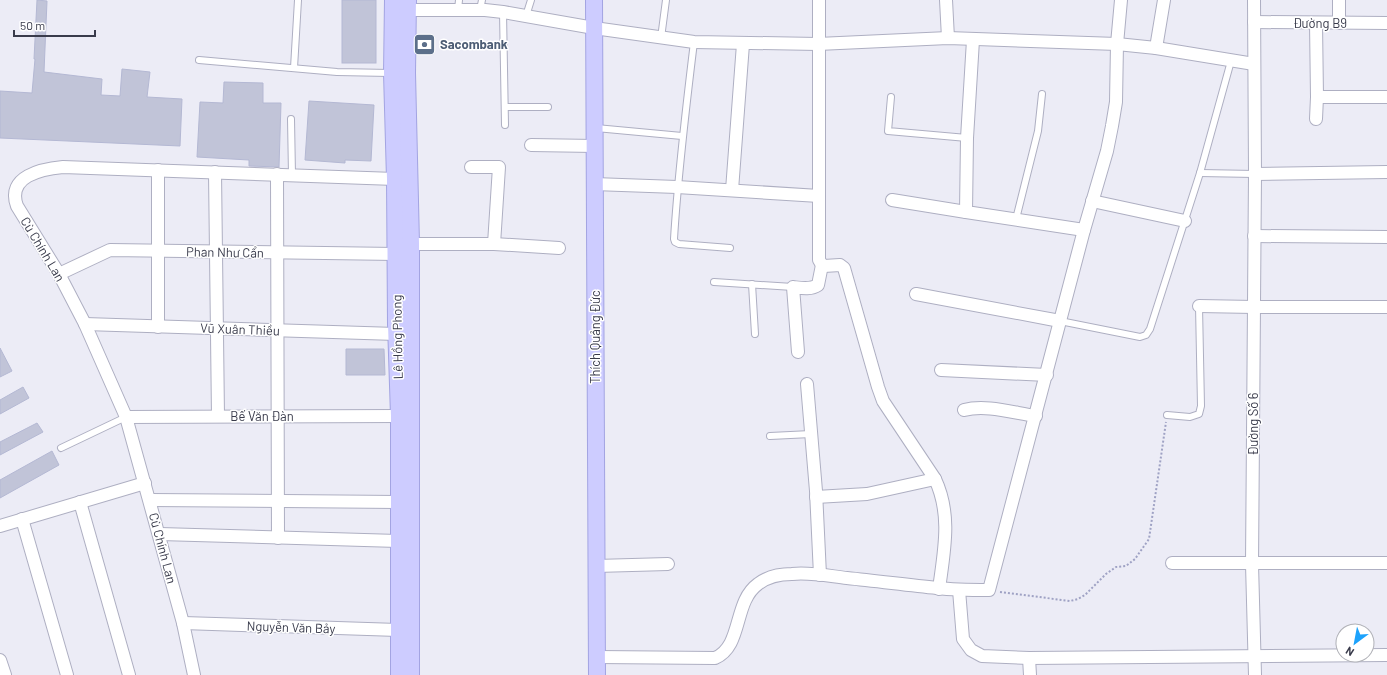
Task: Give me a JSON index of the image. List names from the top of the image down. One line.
{"streets":{"main road":["Lê Hồng Phong","Thích Quảng Đức"],"street":["Đường B9","Cù Chính Lan","Phan Như Cẩn","Vũ Xuân Thiều","Bế Văn Đàn","Đường Số 6","Nguyễn Văn Bảy"]},"crossings":[["Đường B9","Đường Số 6"],["Cù Chính Lan","Phan Như Cẩn"],["Cù Chính Lan","Vũ Xuân Thiều"],["Cù Chính Lan","Lê Hồng Phong"],["Cù Chính Lan","Bế Văn Đàn"],["Cù Chính Lan","Nguyễn Văn Bảy"],["Phan Như Cẩn","Lê Hồng Phong"],["Vũ Xuân Thiều","Lê Hồng Phong"],["Lê Hồng Phong","Bế Văn Đàn"],["Lê Hồng Phong","Nguyễn Văn Bảy"]],"places":{"bank":["Sacombank"]},"scale_bar":"50 m","north":"bottom left"}
